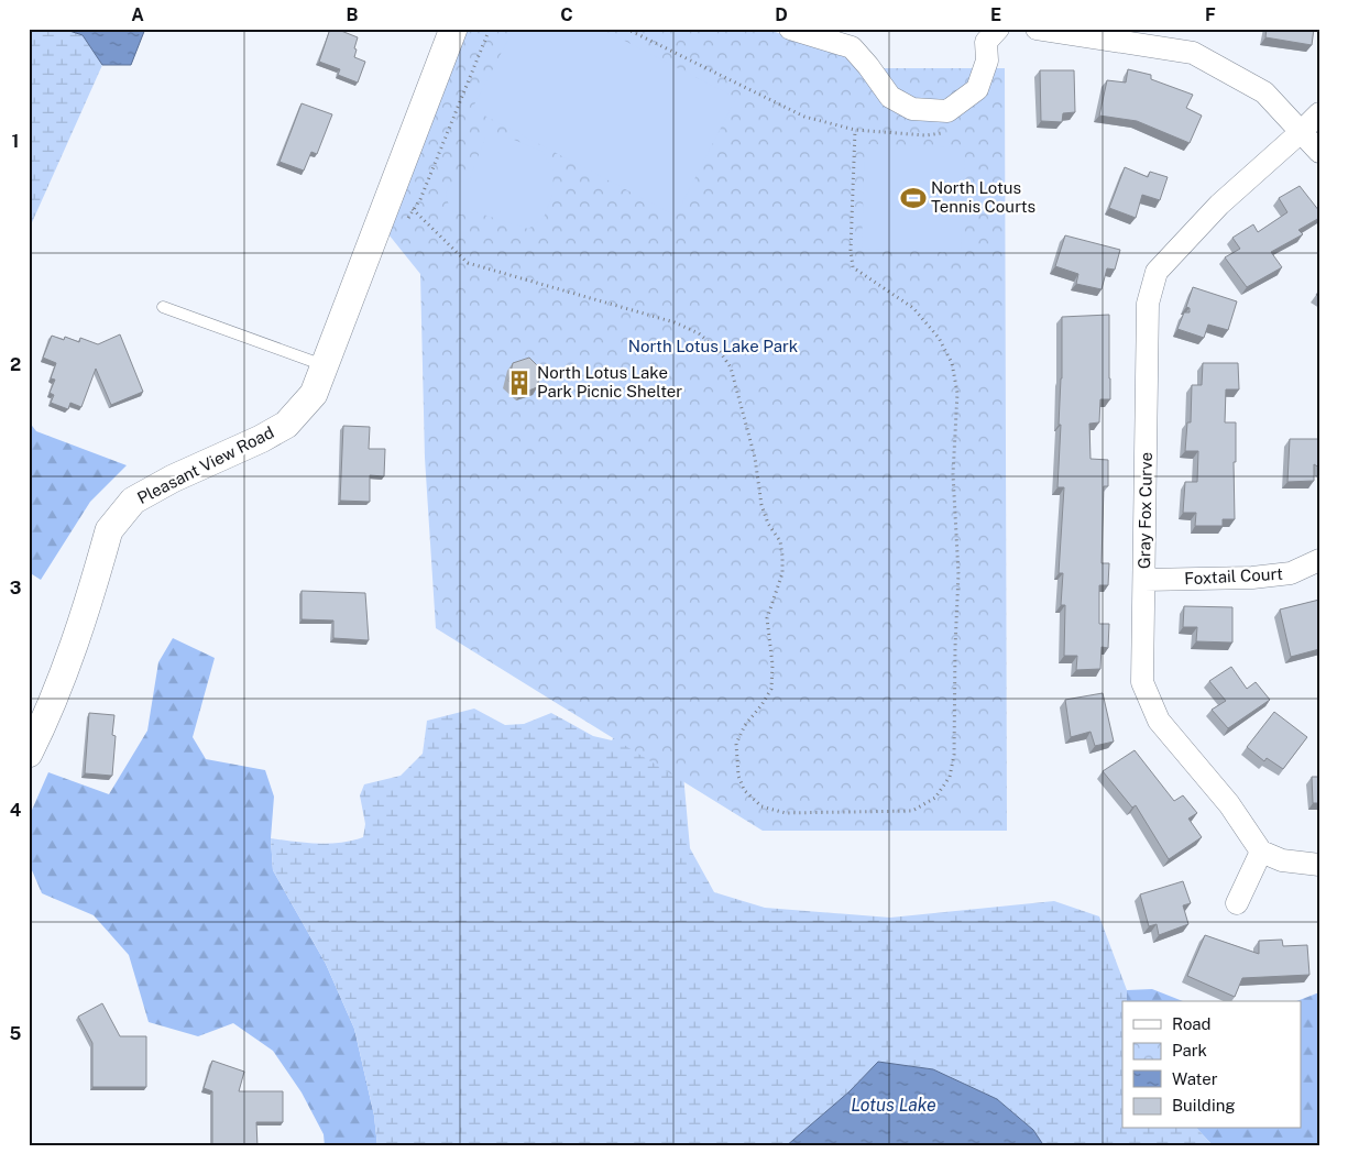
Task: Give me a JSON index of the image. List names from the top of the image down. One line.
{"streets":{"street":["Pleasant View Road","Gray Fox Curve","Foxtail Court"]},"crossings":[["Gray Fox Curve","Foxtail Court"]],"water":["Lotus Lake"],"parks":["North Lotus Lake Park"],"places":{"sports":["North Lotus Tennis Courts"],"building":["North Lotus Lake Park Picnic Shelter"]},"legend":["Road","Park","Water","Building"],"grid":{"columns":["A","B","C","D","E","F"],"rows":["1","2","3","4","5"]}}
